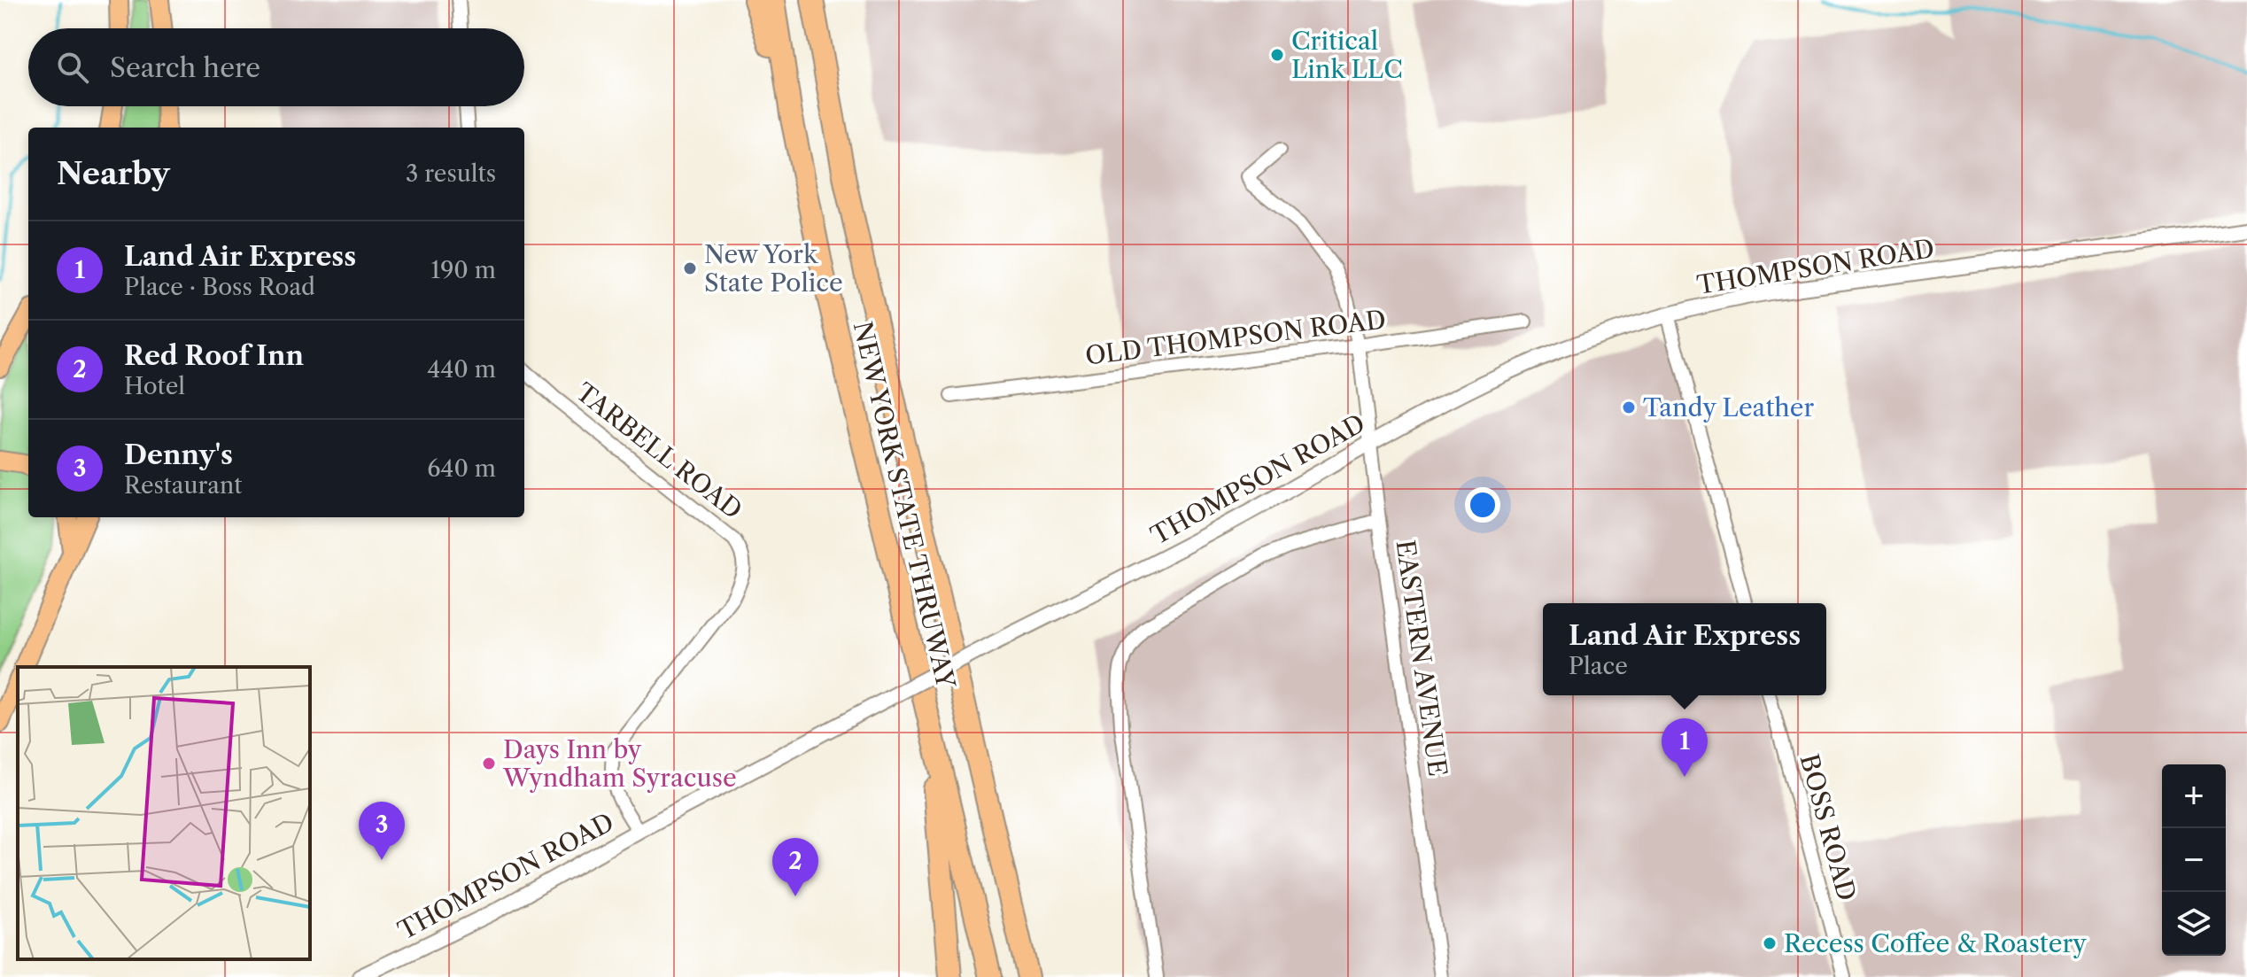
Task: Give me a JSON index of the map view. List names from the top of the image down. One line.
{"streets":{"highway":["NEW YORK STATE THRUWAY"],"street":["THOMPSON ROAD","OLD THOMPSON ROAD","TARBELL ROAD","EASTERN AVENUE","BOSS ROAD"]},"crossings":[["THOMPSON ROAD","TARBELL ROAD"],["THOMPSON ROAD","EASTERN AVENUE"],["OLD THOMPSON ROAD","EASTERN AVENUE"]],"places":["Critical Link LLC","New York State Police","Tandy Leather","Days Inn by Wyndham Syracuse","Recess Coffee & Roastery"],"page":{"search":"Search here","heading":["Nearby","3 results"],"list":[{"mark":"1","name":"Land Air Express","note":"Place · Boss Road","value":"190 m"},{"mark":"2","name":"Red Roof Inn","note":"Hotel","value":"440 m"},{"mark":"3","name":"Denny's","note":"Restaurant","value":"640 m"}],"popup":["Land Air Express","Place"],"pins":["1","3","2"],"map_buttons":["+","−"]}}
